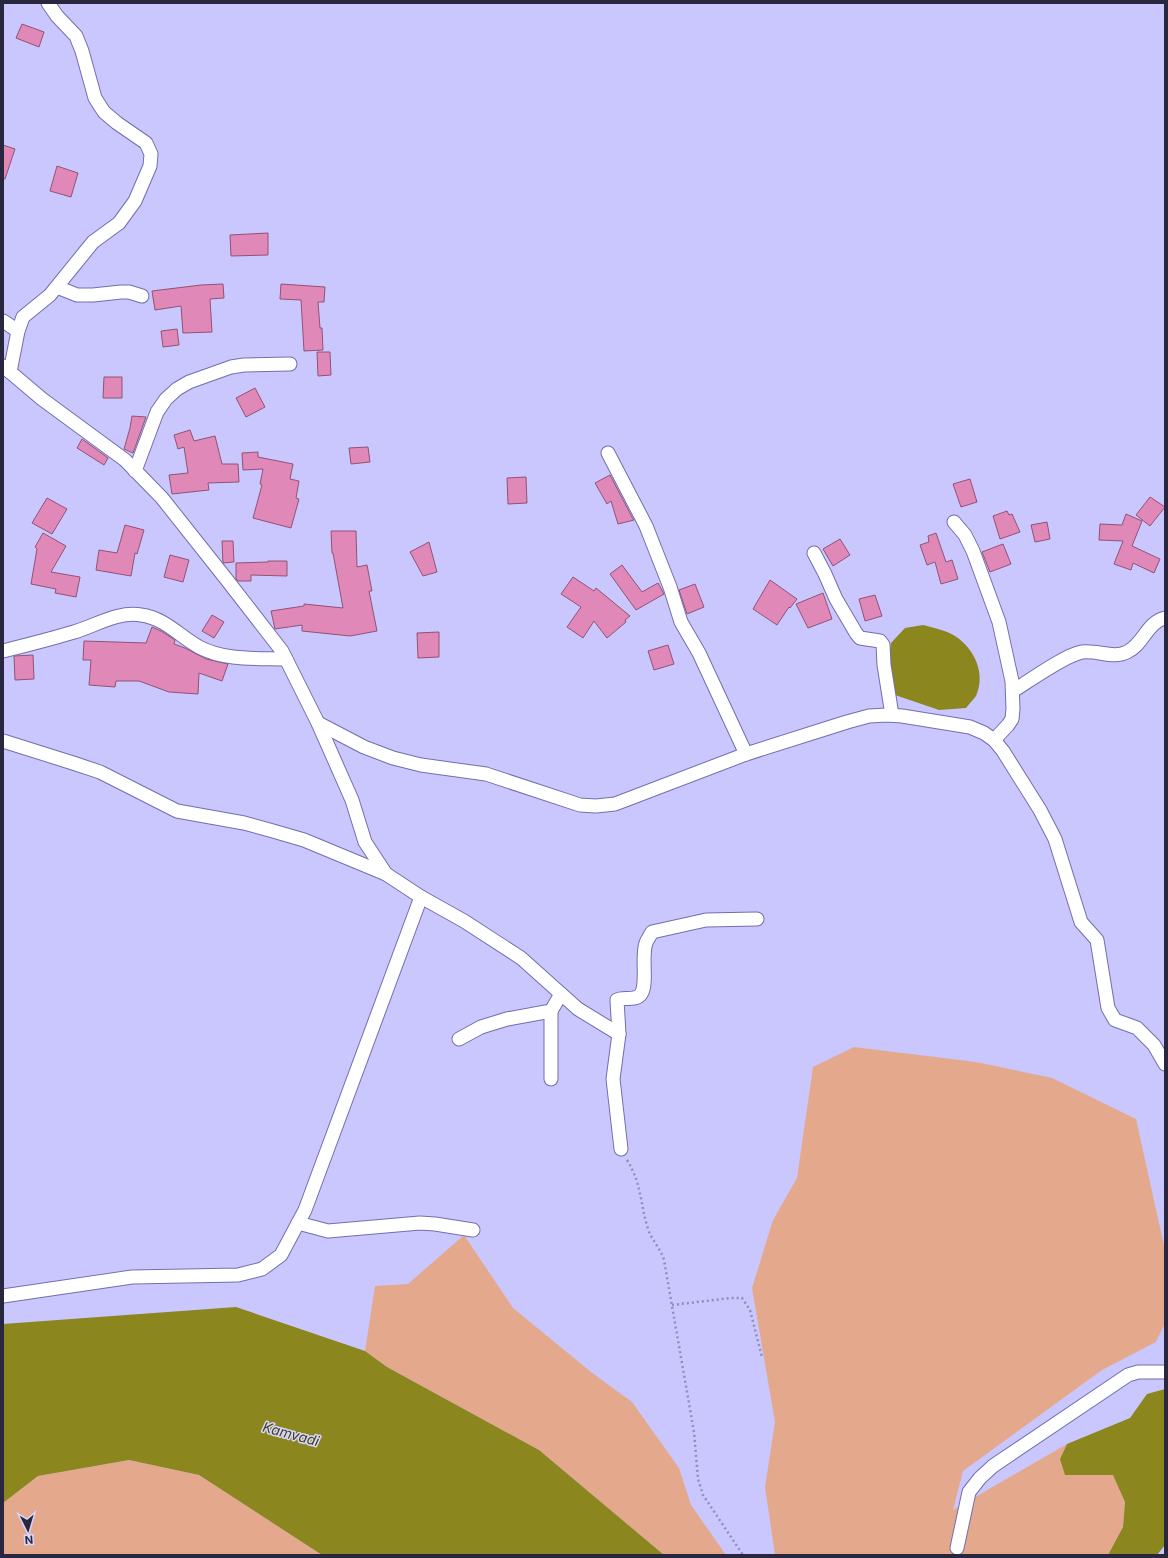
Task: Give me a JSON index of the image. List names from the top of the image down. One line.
{"water":["Kamvadi"],"north":"bottom"}
